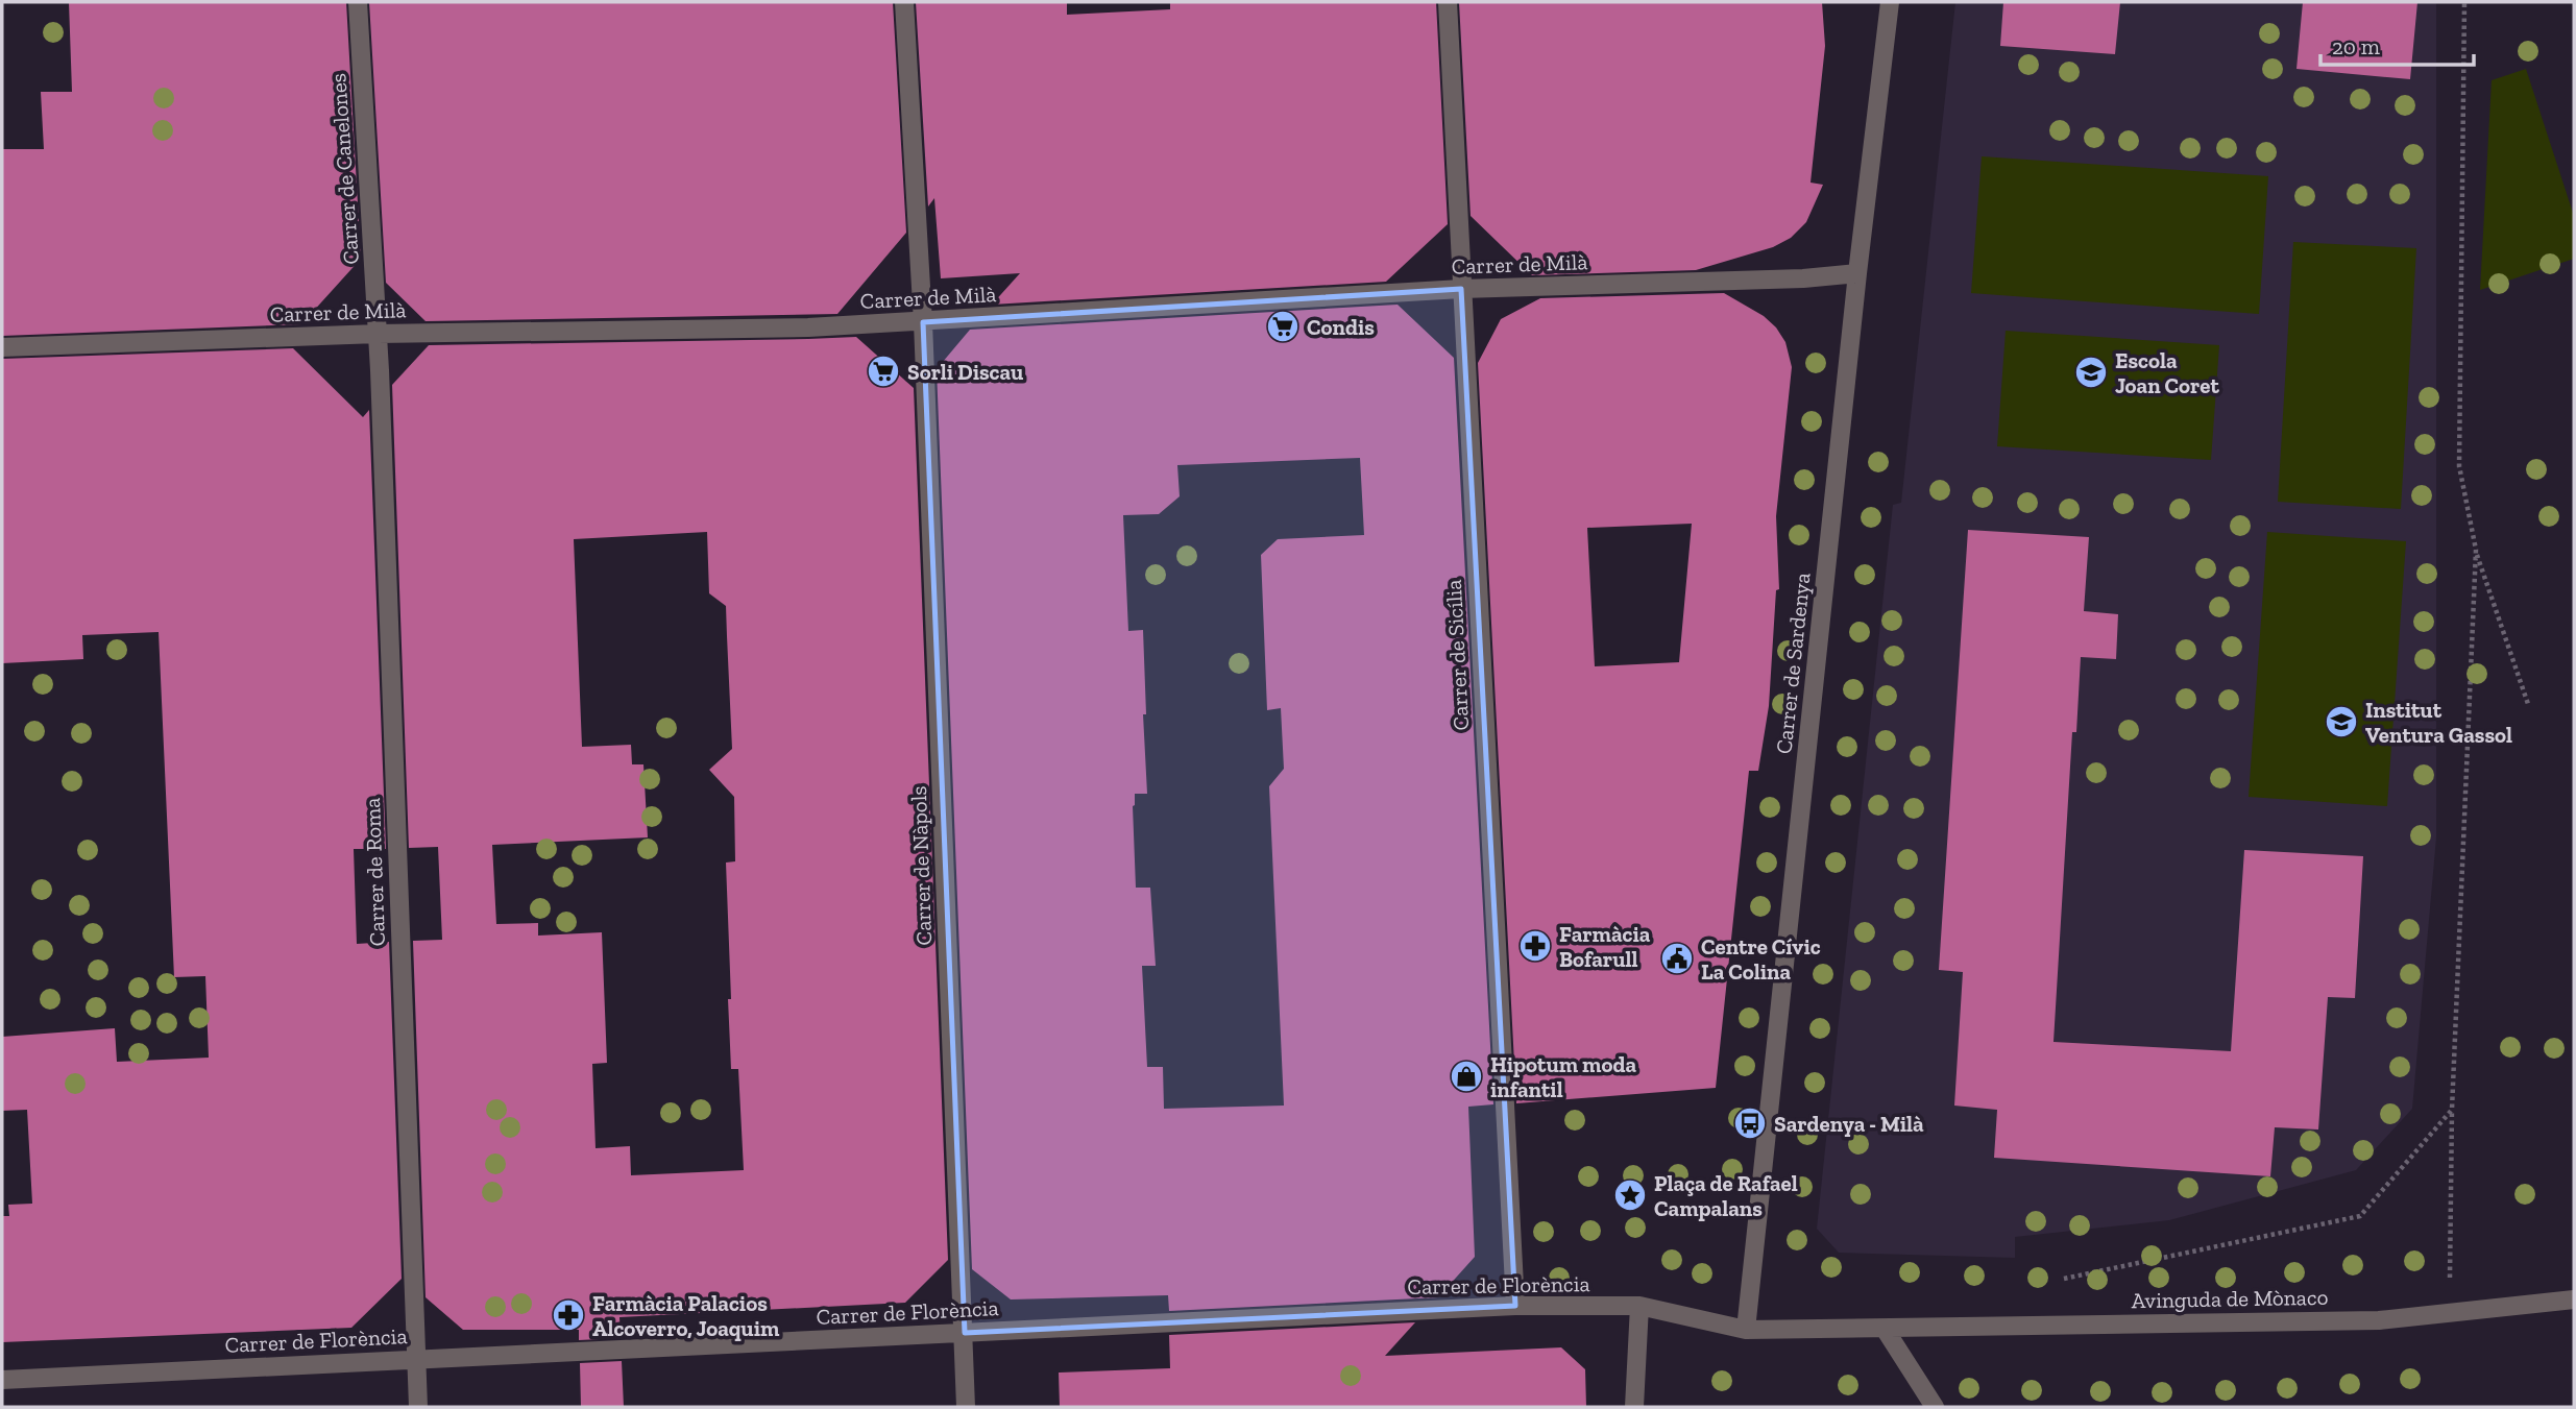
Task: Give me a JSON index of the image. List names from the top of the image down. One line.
{"streets":{"street":["Carrer de Canelones","Carrer de Milà","Carrer de Sicília","Carrer de Sardenya","Carrer de Nàpols","Carrer de Roma","Carrer de Florència","Avinguda de Mònaco"]},"crossings":[["Carrer de Canelones","Carrer de Milà"],["Carrer de Canelones","Carrer de Roma"],["Carrer de Milà","Carrer de Sicília"],["Carrer de Milà","Carrer de Sardenya"],["Carrer de Milà","Carrer de Nàpols"],["Carrer de Milà","Carrer de Roma"],["Carrer de Sicília","Carrer de Florència"],["Carrer de Sardenya","Avinguda de Mònaco"],["Carrer de Nàpols","Carrer de Florència"],["Carrer de Roma","Carrer de Florència"],["Carrer de Florència","Avinguda de Mònaco"]],"places":{"supermarket":["Condis","Sorli Discau"],"school or university":["Escola Joan Coret","Institut Ventura Gassol"],"pharmacy":["Farmàcia Bofarull","Farmàcia Palacios Alcoverro, Joaquim"],"public building":["Centre Cívic La Colina"],"shop":["Hipotum moda infantil"],"bus stop":["Sardenya - Milà"],"place":["Plaça de Rafael Campalans"]},"scale_bar":"20 m"}
